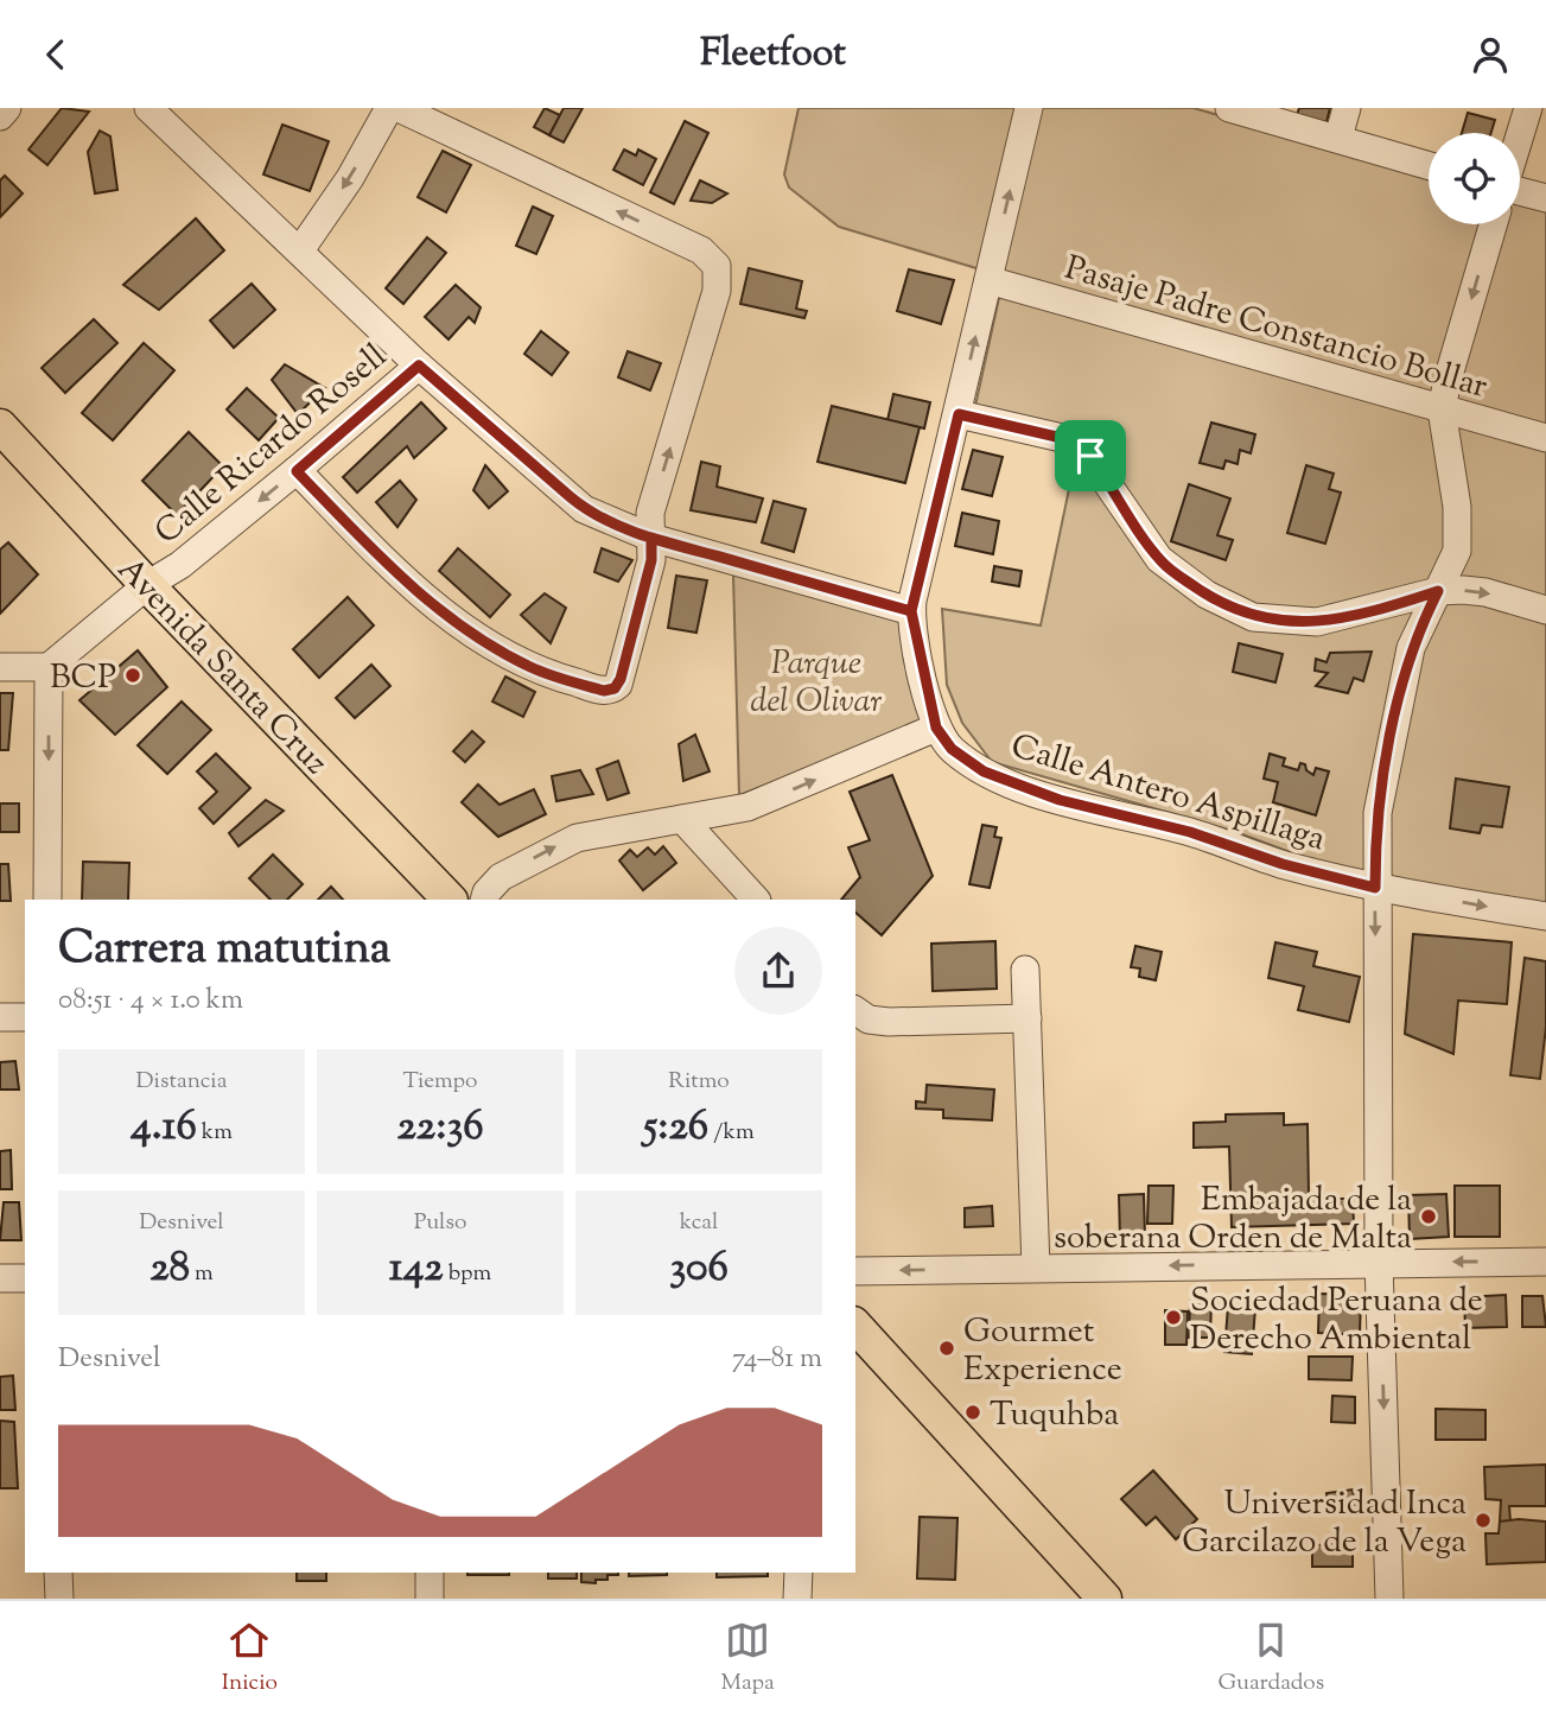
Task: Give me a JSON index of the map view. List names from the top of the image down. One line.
{"streets":{"main road":["Avenida Santa Cruz"],"street":["Pasaje Padre Constancio Bollar","Calle Ricardo Rosell","Calle Antero Aspillaga"]},"crossings":[["Calle Ricardo Rosell","Avenida Santa Cruz"]],"one_way":["Calle Ricardo Rosell"],"parks":["Parque del Olivar"],"places":["BCP","Embajada de la soberana Orden de Malta","Sociedad Peruana de Derecho Ambiental","Gourmet Experience","Tuquhba","Universidad Inca Garcilazo de la Vega"],"page":{"header":"Fleetfoot","heading":["Carrera matutina","08:51 · 4 × 1.0 km"],"stats":[["Distancia","4.16 km"],["Tiempo","22:36"],["Ritmo","5:26 /km"],["Desnivel","28 m"],["Pulso","142 bpm"],["kcal","306"]],"chart":["Desnivel","74–81 m"],"tabs":["Inicio","Mapa","Guardados"]}}
